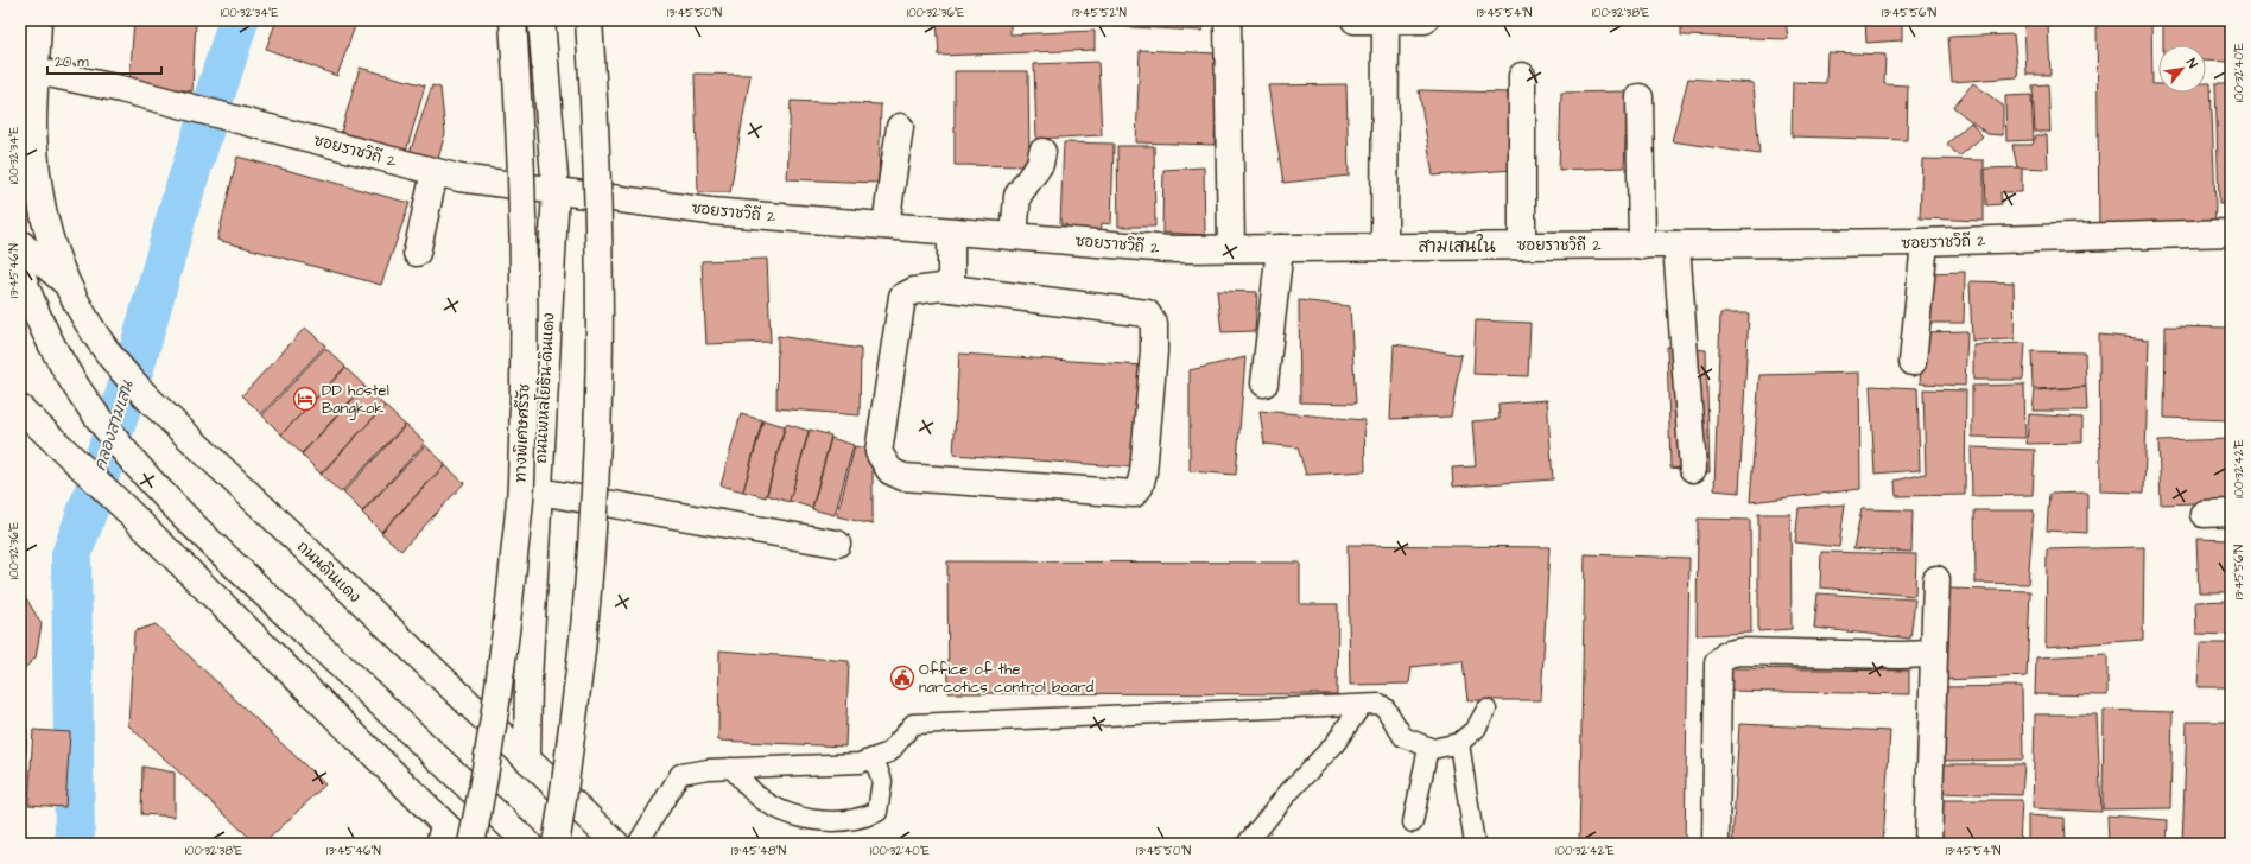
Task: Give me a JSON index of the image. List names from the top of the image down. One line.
{"streets":{"main road":["ซอยราชวิถี 2","ถนนพหลโยธิน-ดินแดง","ทางพิเศษศรีรัช","ถนนดินแดง"]},"crossings":[["ซอยราชวิถี 2","ถนนพหลโยธิน-ดินแดง"],["ถนนพหลโยธิน-ดินแดง","ถนนดินแดง"]],"districts":["สามเสนใน"],"water":["คลองสามเสน"],"places":{"hotel":["DD hostel Bangkok"],"public building":["Office of the narcotics control board"]},"scale_bar":"20 m","north":"top right","coordinates":["100°32'34\"E","13°45'50\"N","100°32'36\"E","13°45'52\"N","13°45'54\"N","100°32'38\"E","13°45'56\"N","100°32'40\"E","13°45'46\"N","100°32'42\"E","13°45'48\"N"]}
